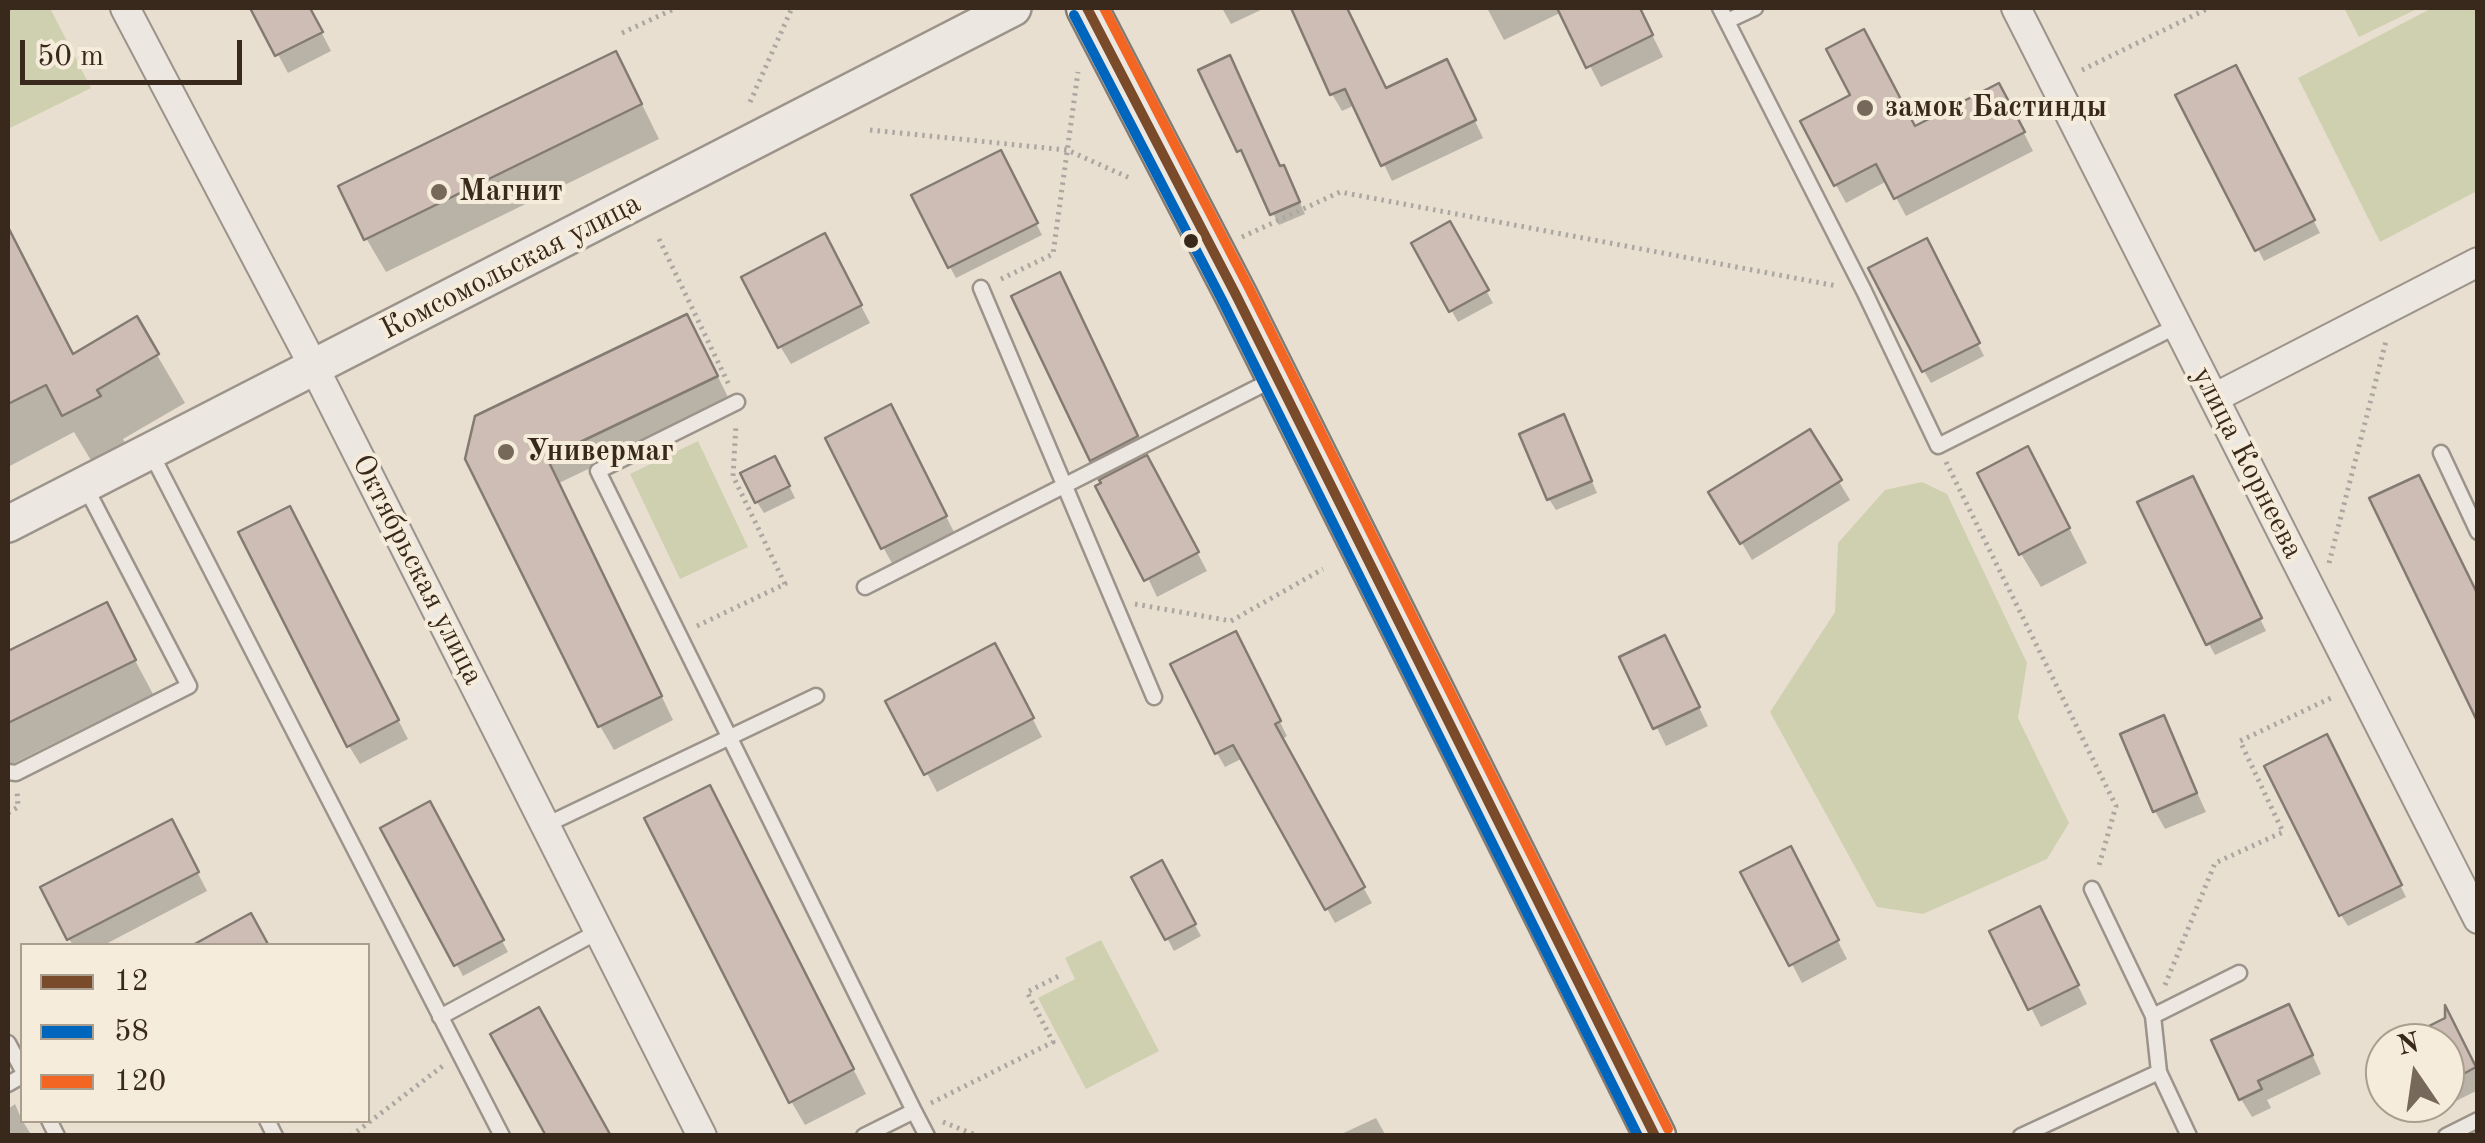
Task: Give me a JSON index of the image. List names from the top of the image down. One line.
{"streets":{"street":["Комсомольская улица","улица Корнеева","Октябрьская улица"]},"crossings":[["Комсомольская улица","Октябрьская улица"]],"places":["замок Бастинды","Магнит","Универмаг"],"lines":["transit line 12","transit line 120","transit line 58"],"legend":["12","58","120"],"scale_bar":"50 m","north":"top"}
